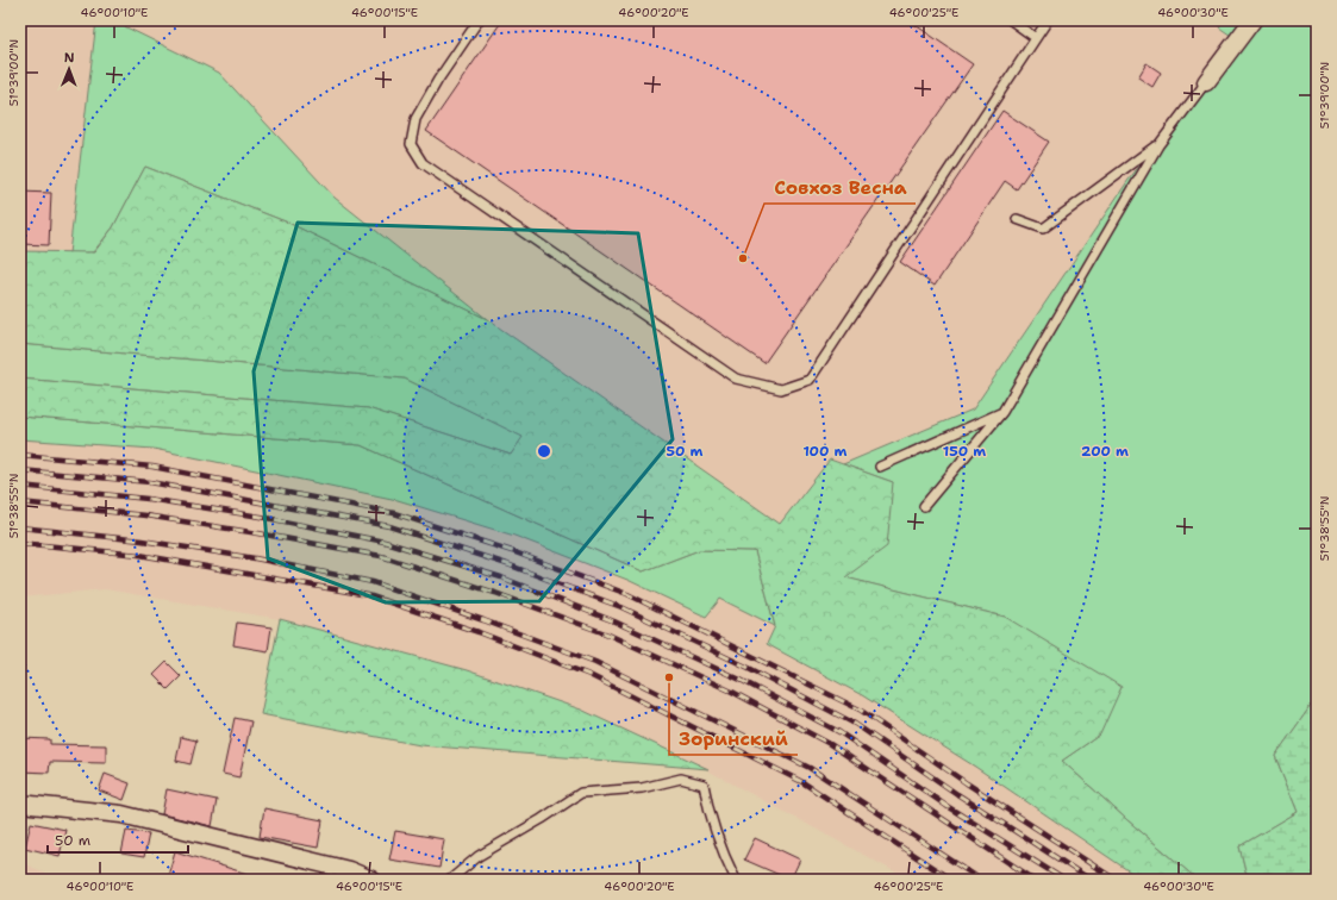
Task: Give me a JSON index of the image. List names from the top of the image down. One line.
{"places":["Совхоз Весна","Зоринский"],"scale_bar":"50 m","north":"top","coordinates":["46°00'10\"E","46°00'15\"E","46°00'20\"E","46°00'25\"E","46°00'30\"E","51°39'00\"N","51°38'55\"N"],"rings":["50 m","100 m","150 m","200 m"]}
